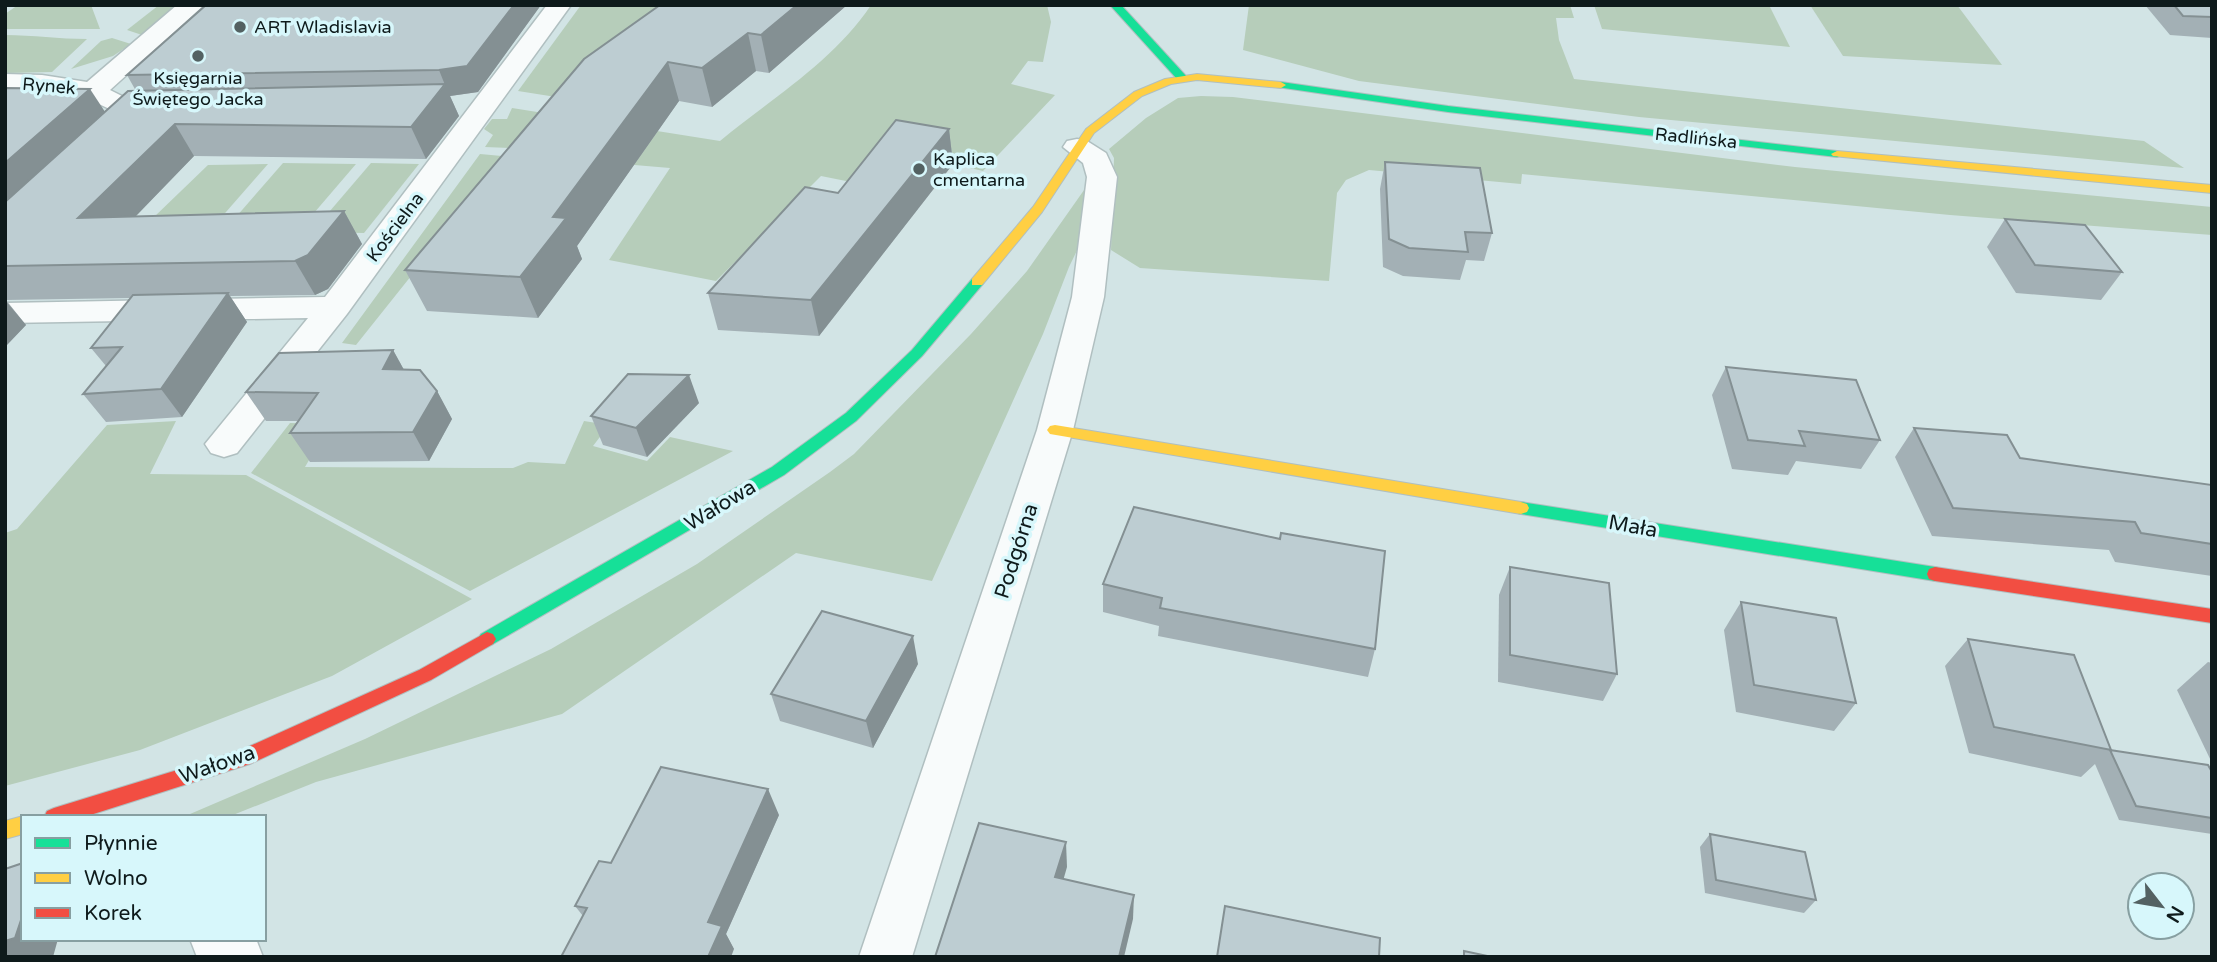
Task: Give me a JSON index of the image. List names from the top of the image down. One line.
{"streets":{"street":["Rynek","Radlińska","Kościelna","Wałowa","Mała","Podgórna"]},"crossings":[["Radlińska","Wałowa"],["Wałowa","Podgórna"],["Mała","Podgórna"]],"places":["ART Wladislavia","Księgarnia Świętego Jacka","Kaplica cmentarna"],"legend":["Płynnie","Wolno","Korek"],"north":"bottom right"}
